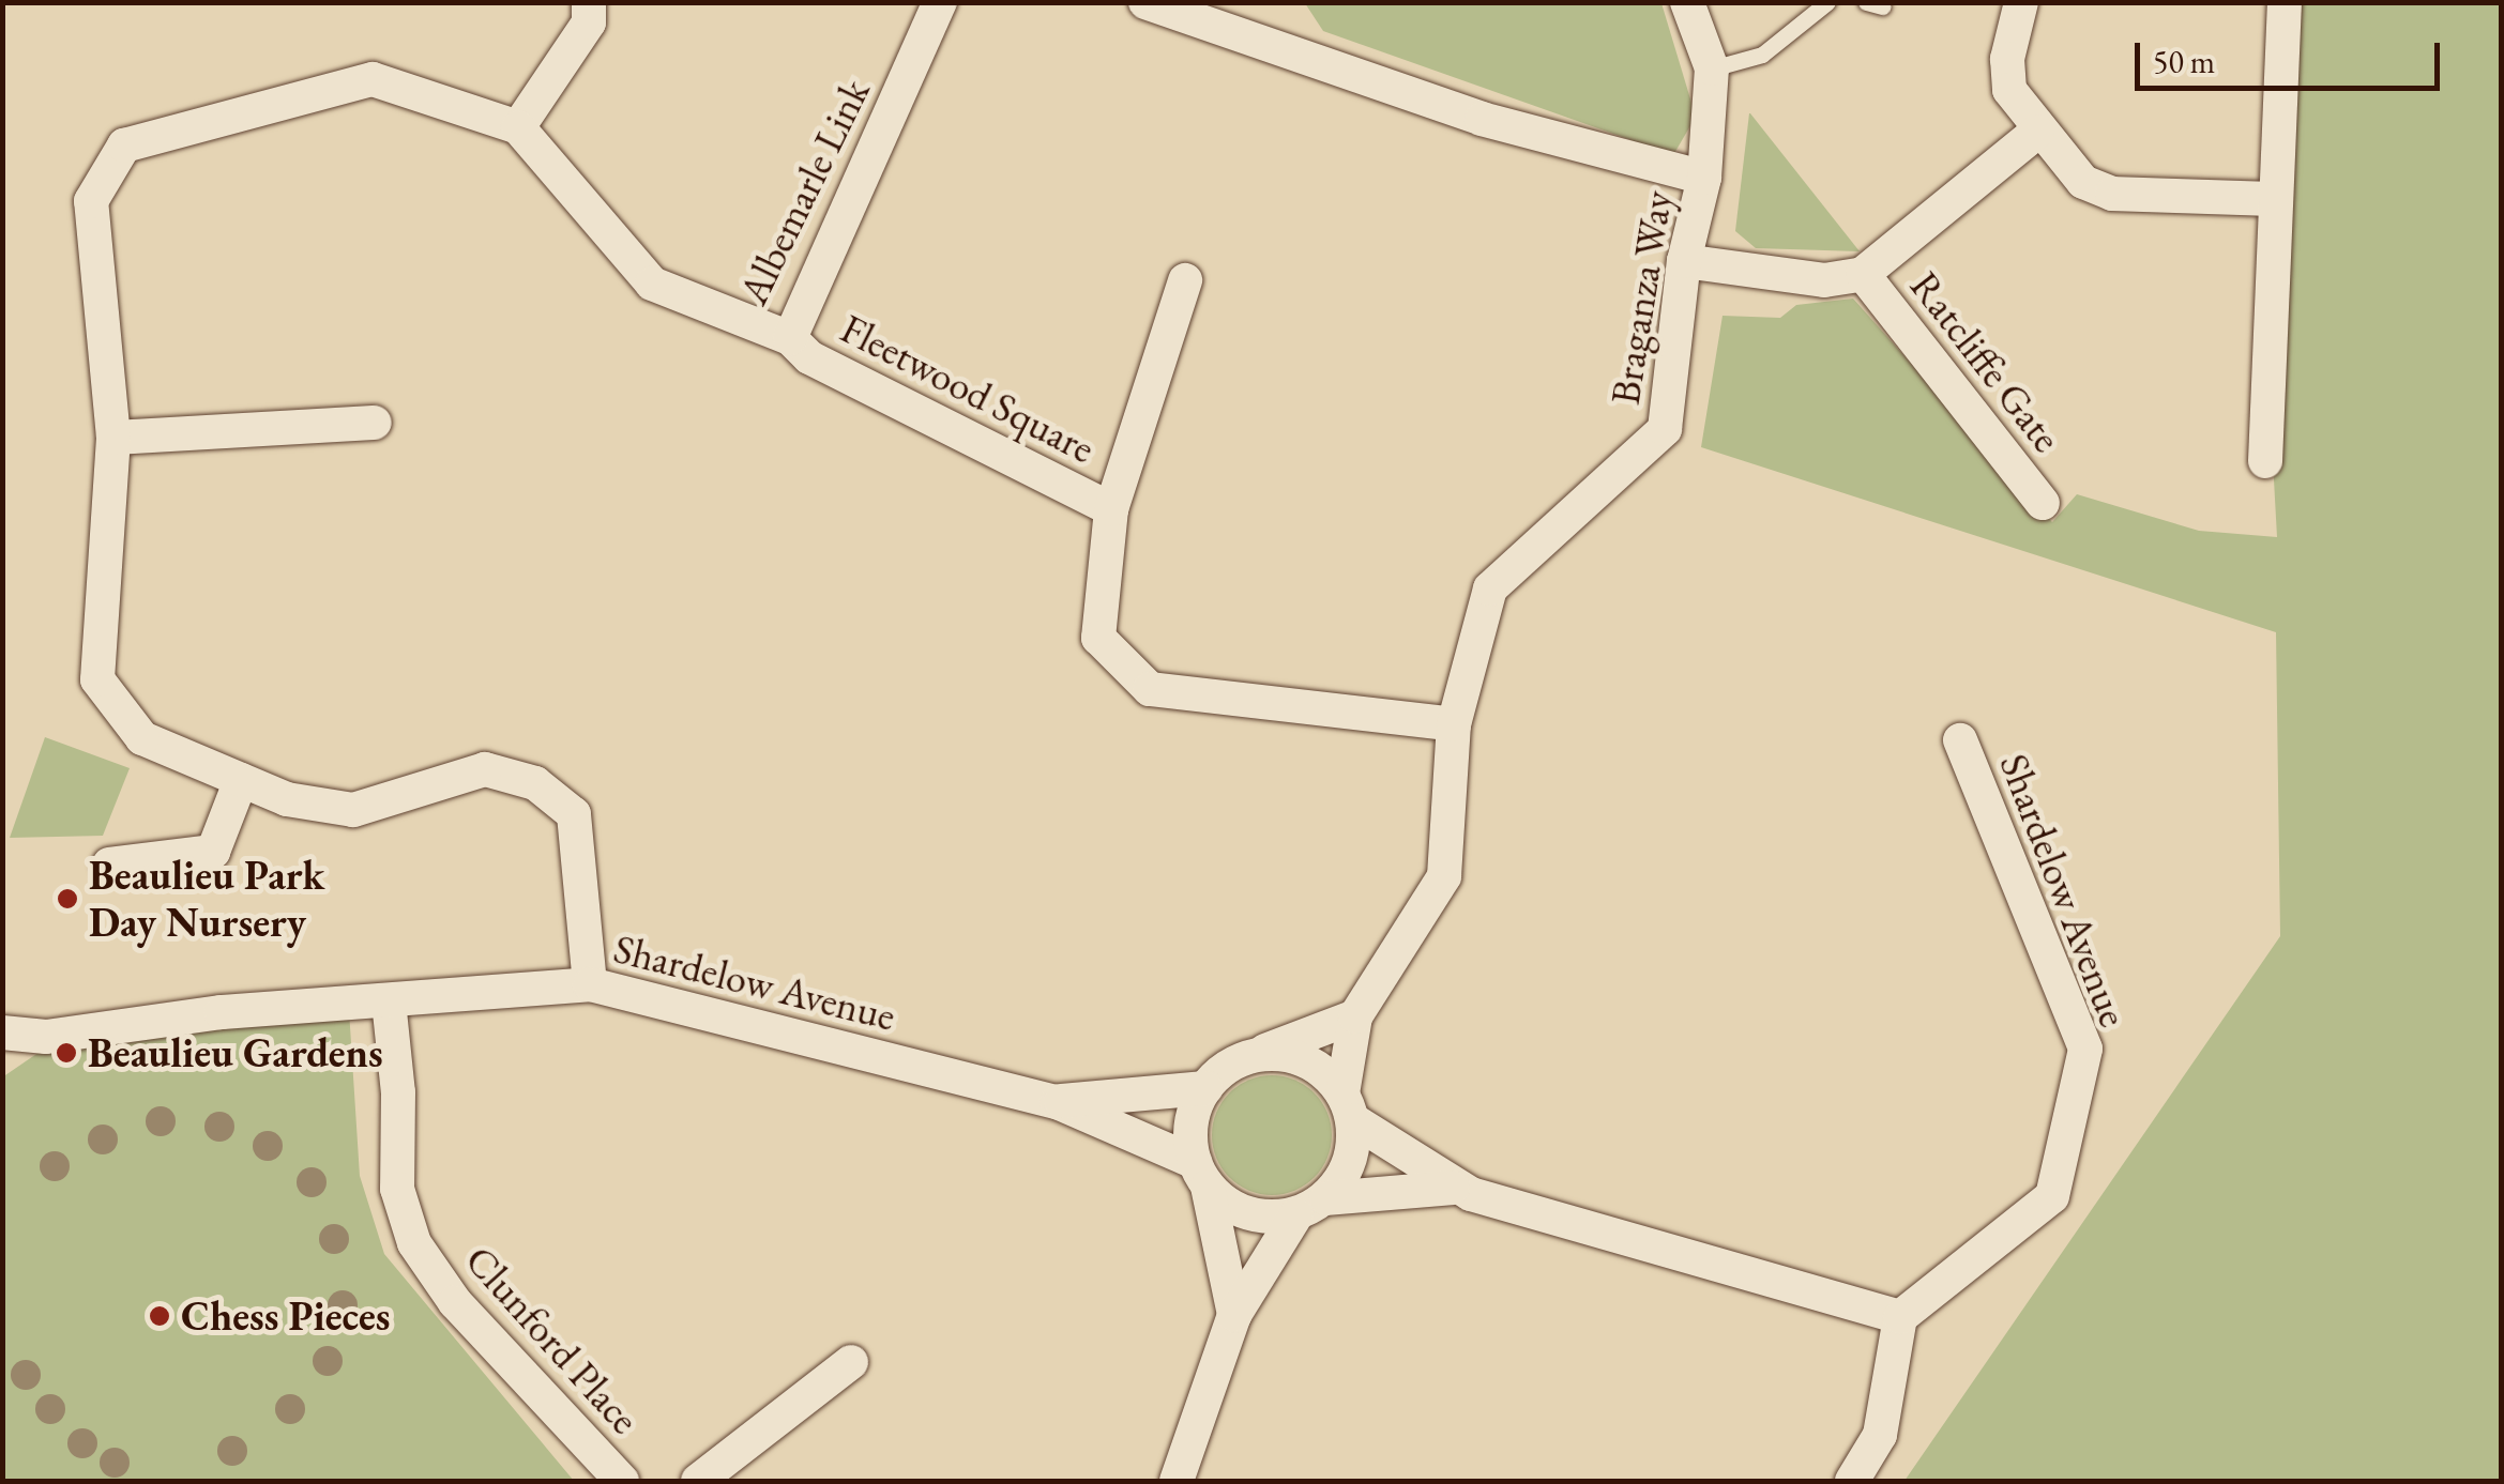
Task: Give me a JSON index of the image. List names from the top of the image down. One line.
{"streets":{"street":["Albemarle Link","Braganza Way","Ratcliffe Gate","Fleetwood Square","Shardelow Avenue","Clunford Place"]},"crossings":[["Albemarle Link","Fleetwood Square"],["Braganza Way","Ratcliffe Gate"],["Braganza Way","Fleetwood Square"],["Braganza Way","Shardelow Avenue"],["Shardelow Avenue","Clunford Place"]],"places":["Beaulieu Park Day Nursery","Beaulieu Gardens","Chess Pieces"],"scale_bar":"50 m"}
